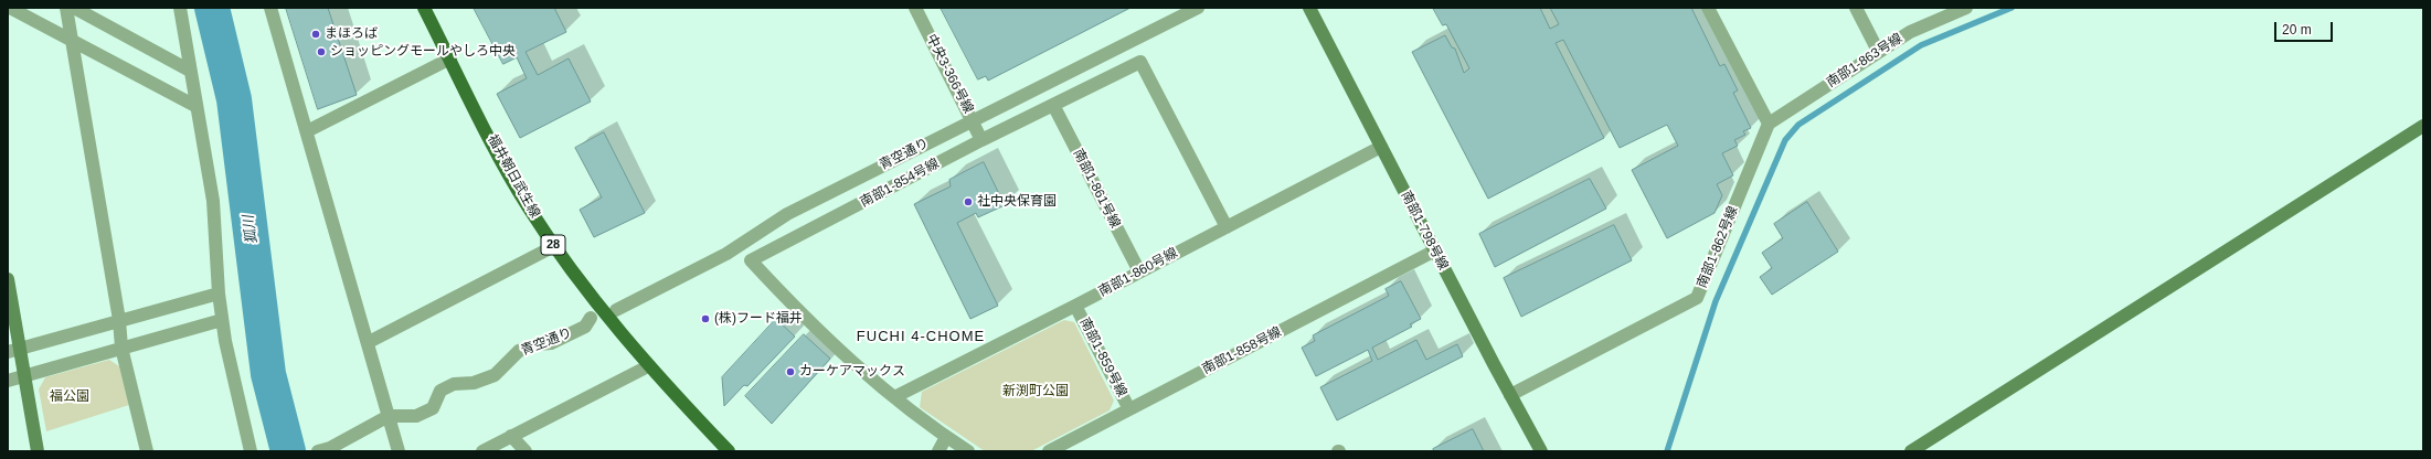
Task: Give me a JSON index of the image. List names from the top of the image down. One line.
{"streets":{"main road":["福井朝日武生線","28"],"street":["南部1-863号線","中央3-366号線","青空通り","南部1-854号線","南部1-861号線","南部1-798号線","南部1-862号線","南部1-860号線","南部1-858号線","南部1-859号線"]},"crossings":[["南部1-863号線","南部1-862号線"],["中央3-366号線","青空通り"],["中央3-366号線","南部1-854号線"],["南部1-854号線","南部1-861号線"],["南部1-854号線","南部1-860号線"],["南部1-861号線","南部1-860号線"],["南部1-798号線","南部1-862号線"],["南部1-798号線","南部1-860号線"],["南部1-798号線","南部1-858号線"],["南部1-860号線","南部1-859号線"],["南部1-858号線","南部1-859号線"]],"districts":["FUCHI 4-CHOME"],"water":["狐川"],"parks":["新渕町公園","福公園"],"places":["まほろば","ショッピングモールやしろ中央","社中央保育園","(株)フード福井","カーケアマックス"],"scale_bar":"20 m"}
